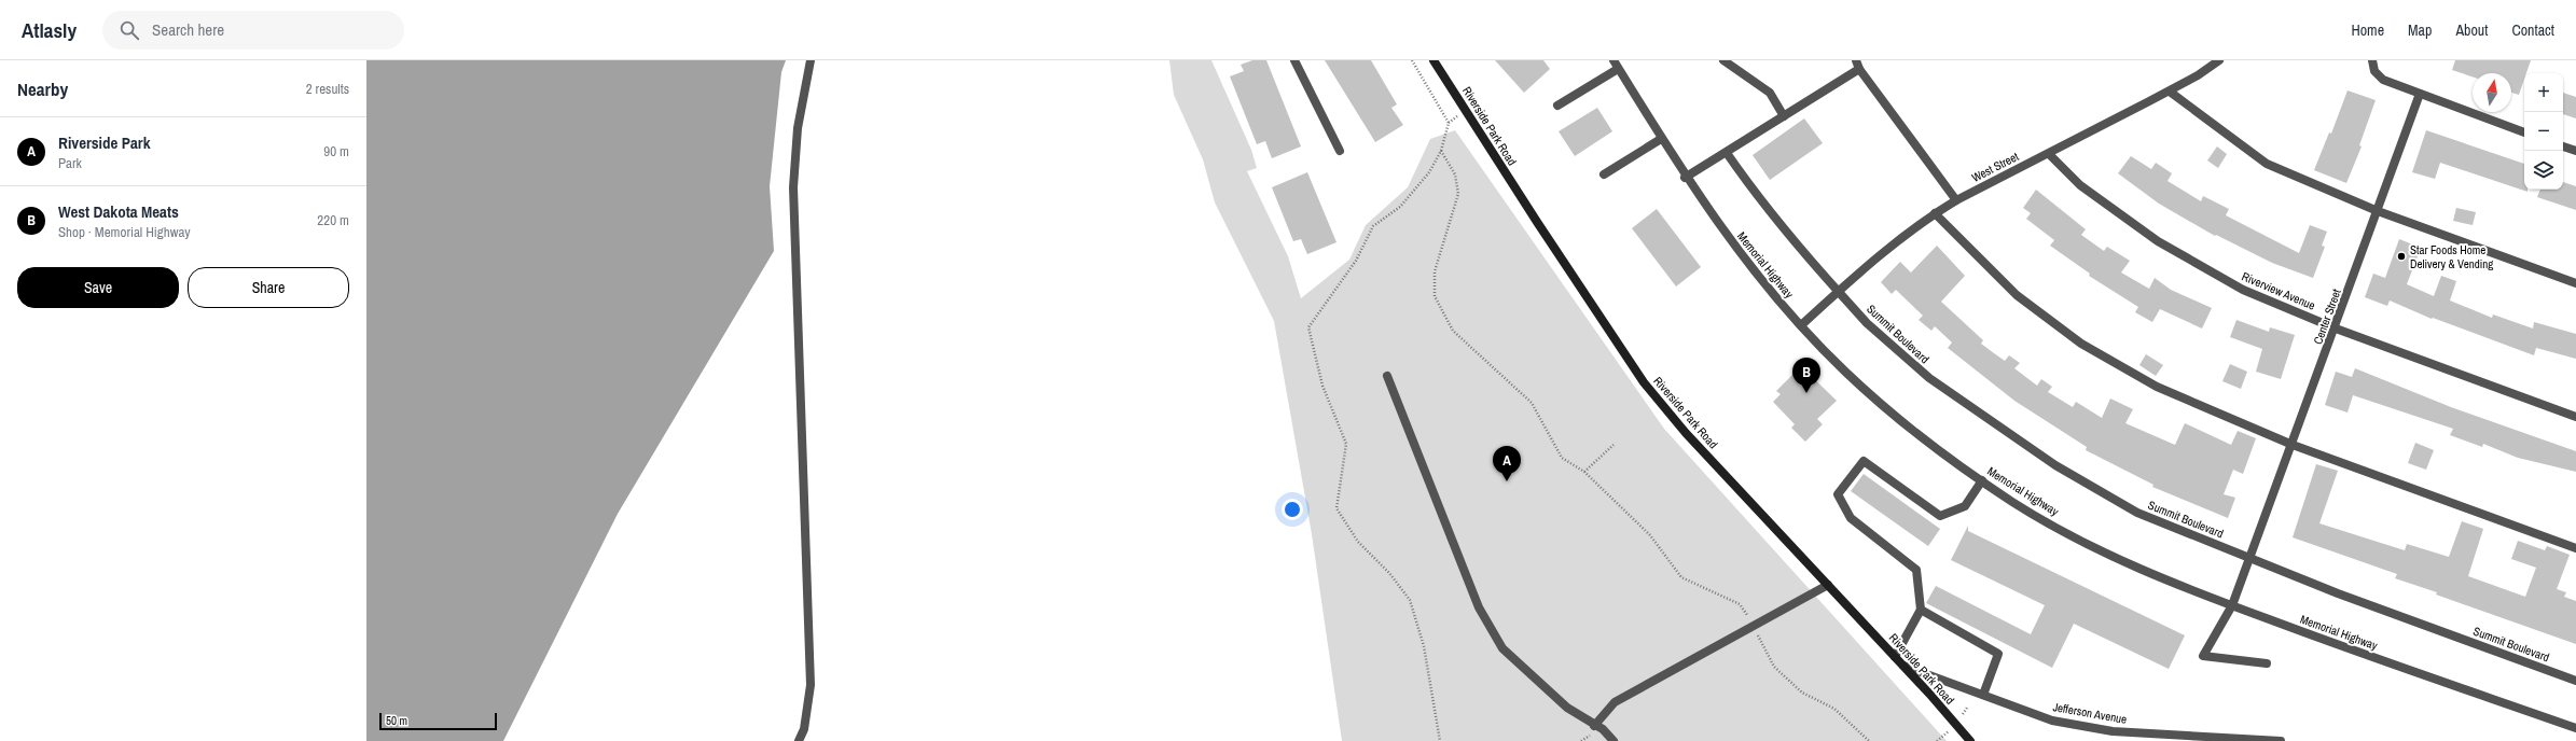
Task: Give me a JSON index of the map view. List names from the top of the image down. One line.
{"streets":{"main road":["Riverside Park Road"],"street":["West Street","Memorial Highway","Riverview Avenue","Center Street","Summit Boulevard","Jefferson Avenue"]},"crossings":[["Riverside Park Road","Jefferson Avenue"],["West Street","Memorial Highway"],["West Street","Riverview Avenue"],["West Street","Summit Boulevard"],["Memorial Highway","Center Street"],["Riverview Avenue","Center Street"],["Center Street","Summit Boulevard"]],"places":["Star Foods Home Delivery & Vending"],"scale_bar":"50 m","north":"top","page":{"header":"Atlasly","search":"Search here","nav":["Home","Map","About","Contact"],"heading":["Nearby","2 results"],"map_buttons":["+","−"],"list":[{"mark":"A","name":"Riverside Park","note":"Park","value":"90 m"},{"mark":"B","name":"West Dakota Meats","note":"Shop · Memorial Highway","value":"220 m"}],"buttons":["Save","Share"],"pins":["B","A"],"scale":"50 m"}}
